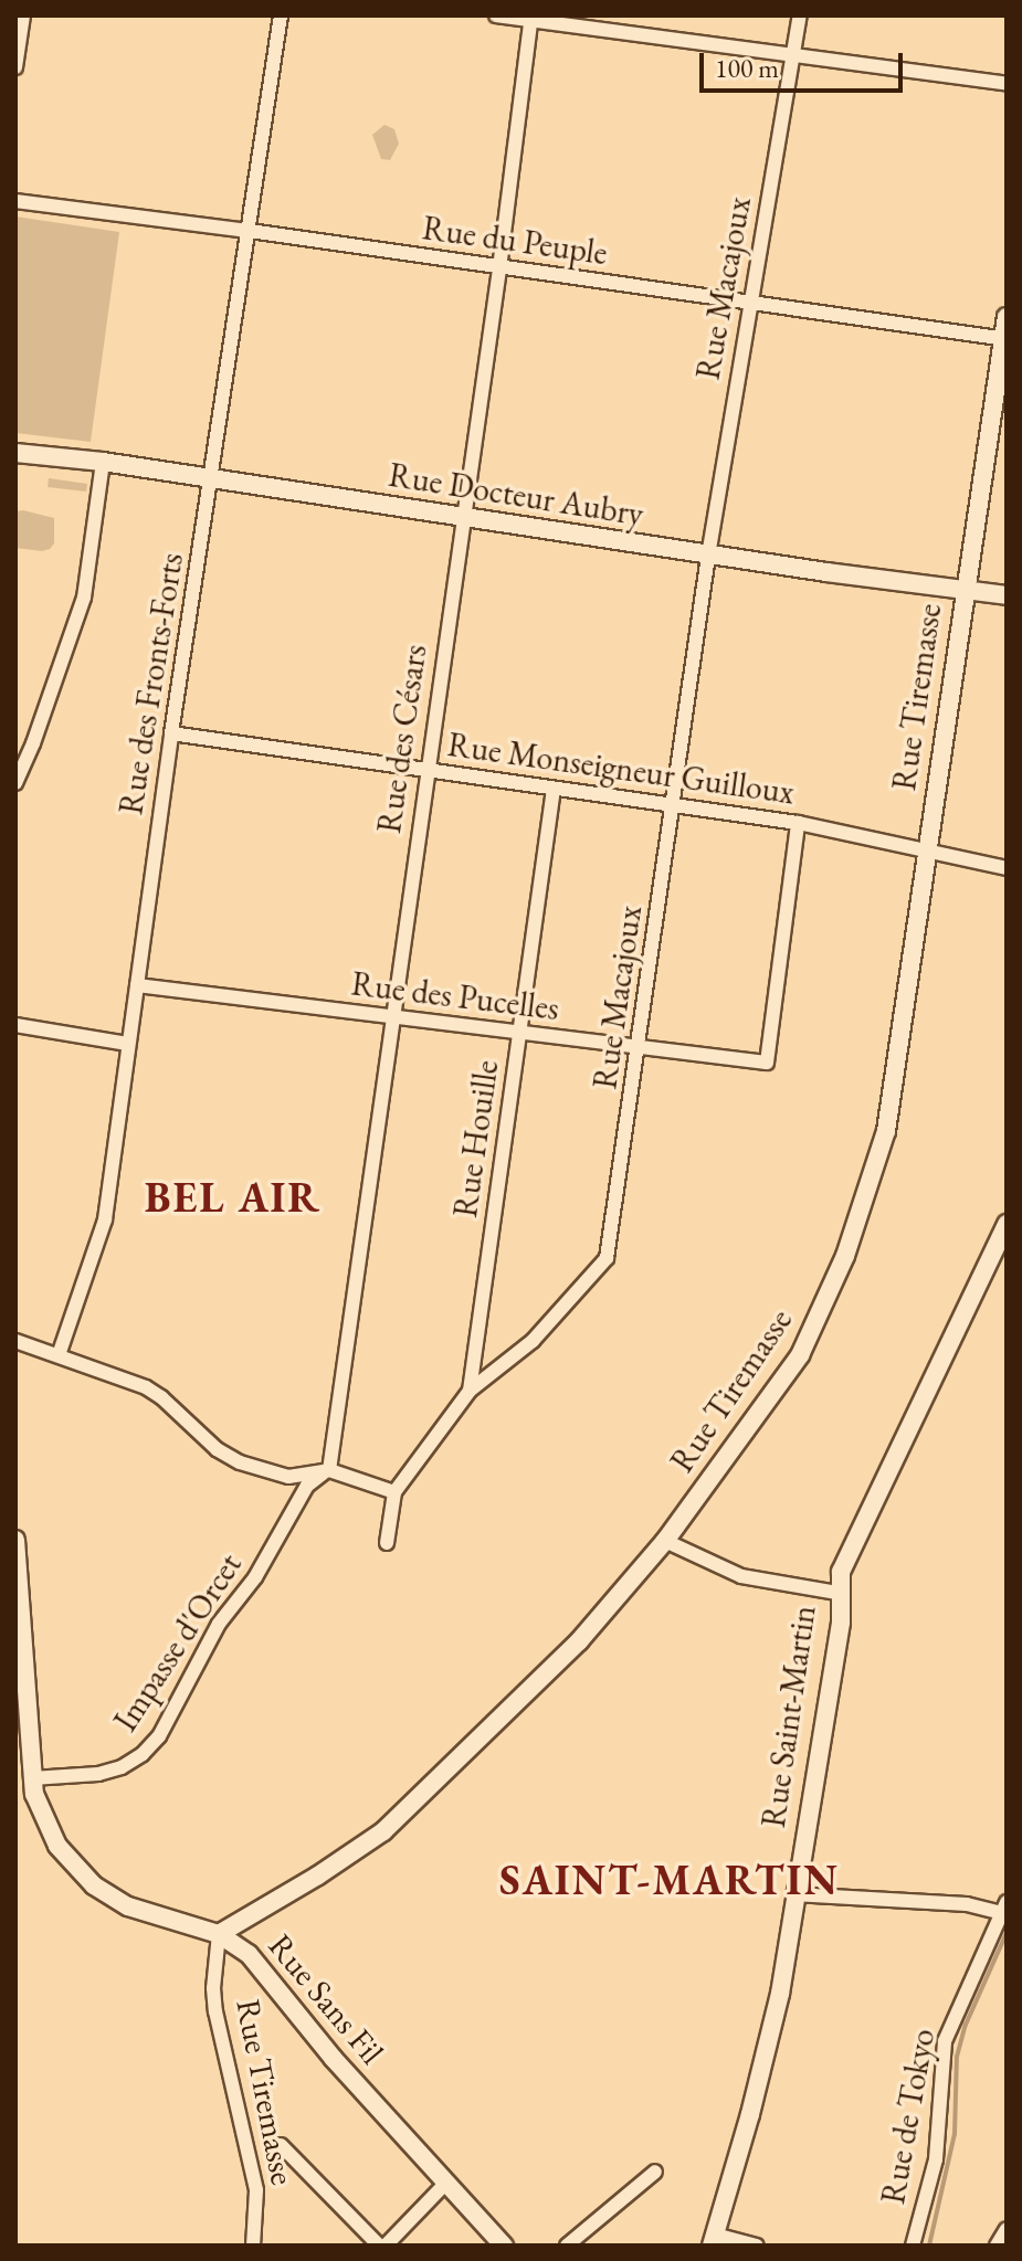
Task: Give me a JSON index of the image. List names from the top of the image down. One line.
{"streets":{"street":["Rue du Peuple","Rue Macajoux","Rue Docteur Aubry","Rue des Fronts-Forts","Rue Tiremasse","Rue des Césars","Rue Monseigneur Guilloux","Rue des Pucelles","Rue Houille","Impasse d'Orcet","Rue Saint-Martin","Rue Sans Fil","Rue de Tokyo"]},"crossings":[["Rue du Peuple","Rue Macajoux"],["Rue du Peuple","Rue des Fronts-Forts"],["Rue du Peuple","Rue Tiremasse"],["Rue du Peuple","Rue des Césars"],["Rue Macajoux","Rue Docteur Aubry"],["Rue Macajoux","Rue Monseigneur Guilloux"],["Rue Macajoux","Rue des Pucelles"],["Rue Macajoux","Rue Houille"],["Rue Docteur Aubry","Rue des Fronts-Forts"],["Rue Docteur Aubry","Rue Tiremasse"],["Rue Docteur Aubry","Rue des Césars"],["Rue des Fronts-Forts","Rue Monseigneur Guilloux"],["Rue des Fronts-Forts","Rue des Pucelles"],["Rue Tiremasse","Rue Monseigneur Guilloux"],["Rue Tiremasse","Rue Sans Fil"],["Rue des Césars","Rue Monseigneur Guilloux"],["Rue des Césars","Rue des Pucelles"],["Rue des Césars","Impasse d'Orcet"],["Rue Monseigneur Guilloux","Rue des Pucelles"],["Rue Monseigneur Guilloux","Rue Houille"],["Rue des Pucelles","Rue Houille"],["Impasse d'Orcet","Rue Sans Fil"]],"districts":["BEL AIR","SAINT-MARTIN"],"scale_bar":"100 m"}
